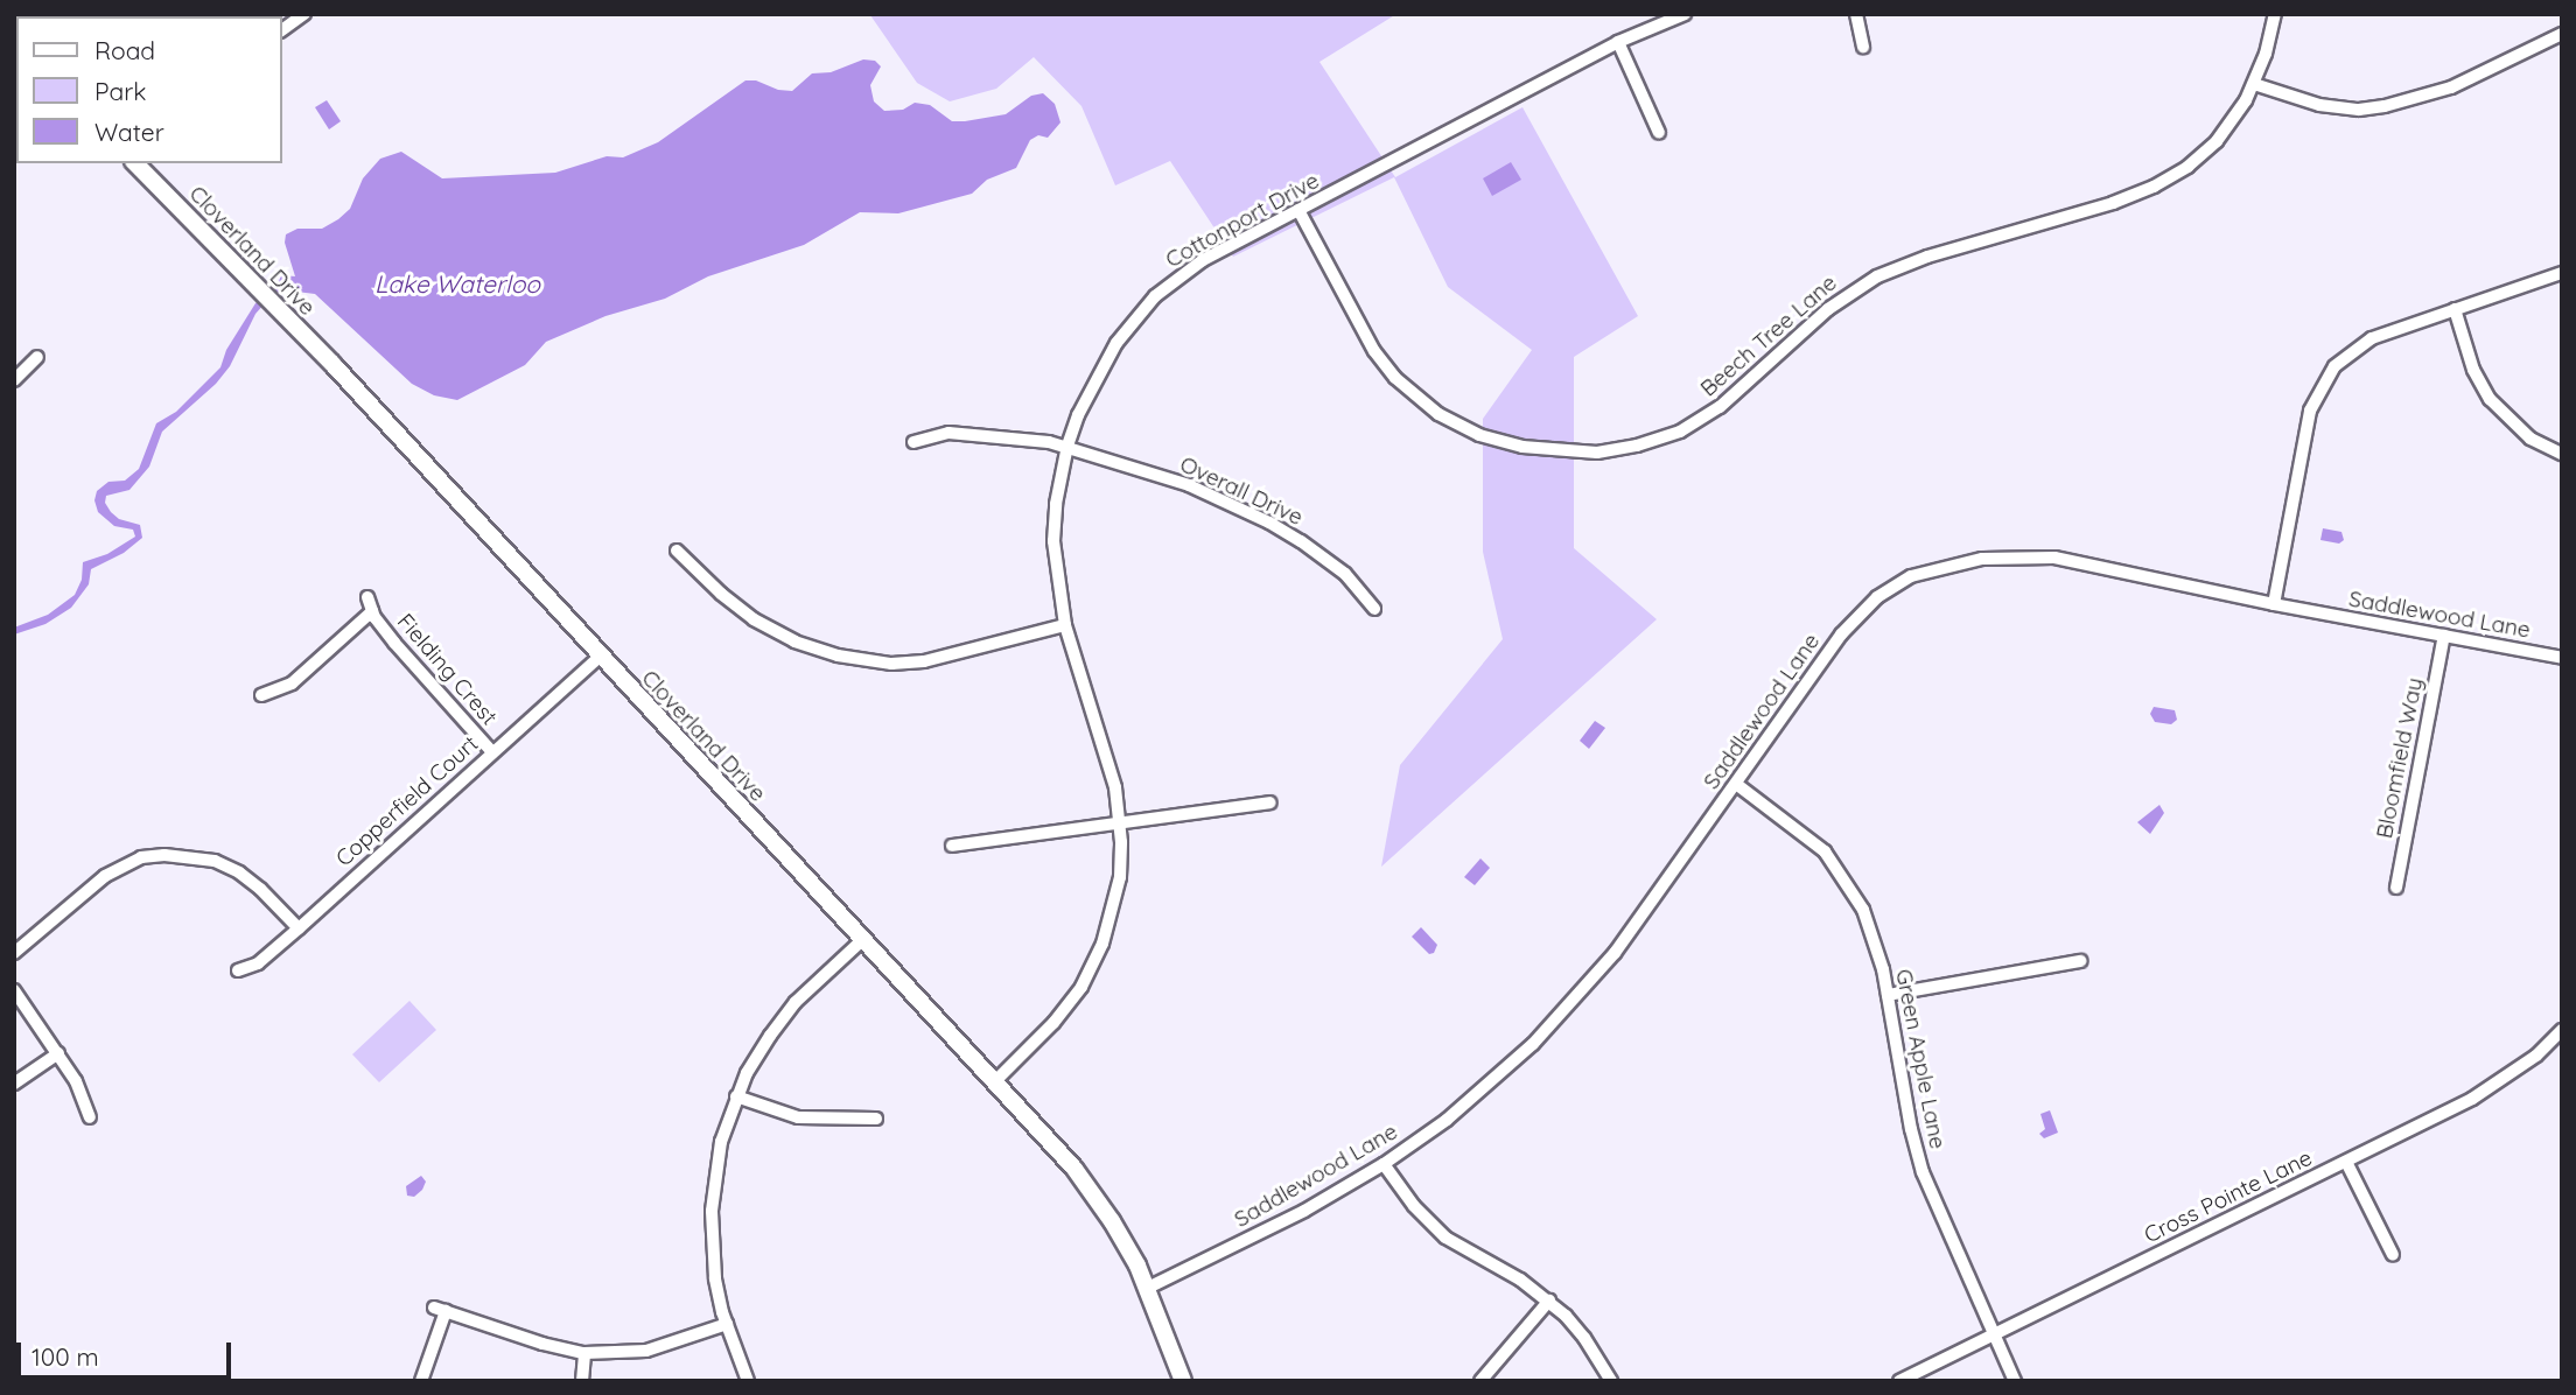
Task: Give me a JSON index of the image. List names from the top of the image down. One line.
{"streets":{"main road":["Cloverland Drive"],"street":["Cottonport Drive","Beech Tree Lane","Overall Drive","Saddlewood Lane","Fielding Crest","Bloomfield Way","Copperfield Court","Green Apple Lane","Cross Pointe Lane"]},"crossings":[["Cottonport Drive","Cloverland Drive"],["Cottonport Drive","Beech Tree Lane"],["Cottonport Drive","Overall Drive"],["Cloverland Drive","Saddlewood Lane"],["Cloverland Drive","Copperfield Court"],["Saddlewood Lane","Bloomfield Way"],["Saddlewood Lane","Green Apple Lane"],["Fielding Crest","Copperfield Court"],["Green Apple Lane","Cross Pointe Lane"]],"water":["Lake Waterloo"],"legend":["Road","Park","Water"],"scale_bar":"100 m"}
